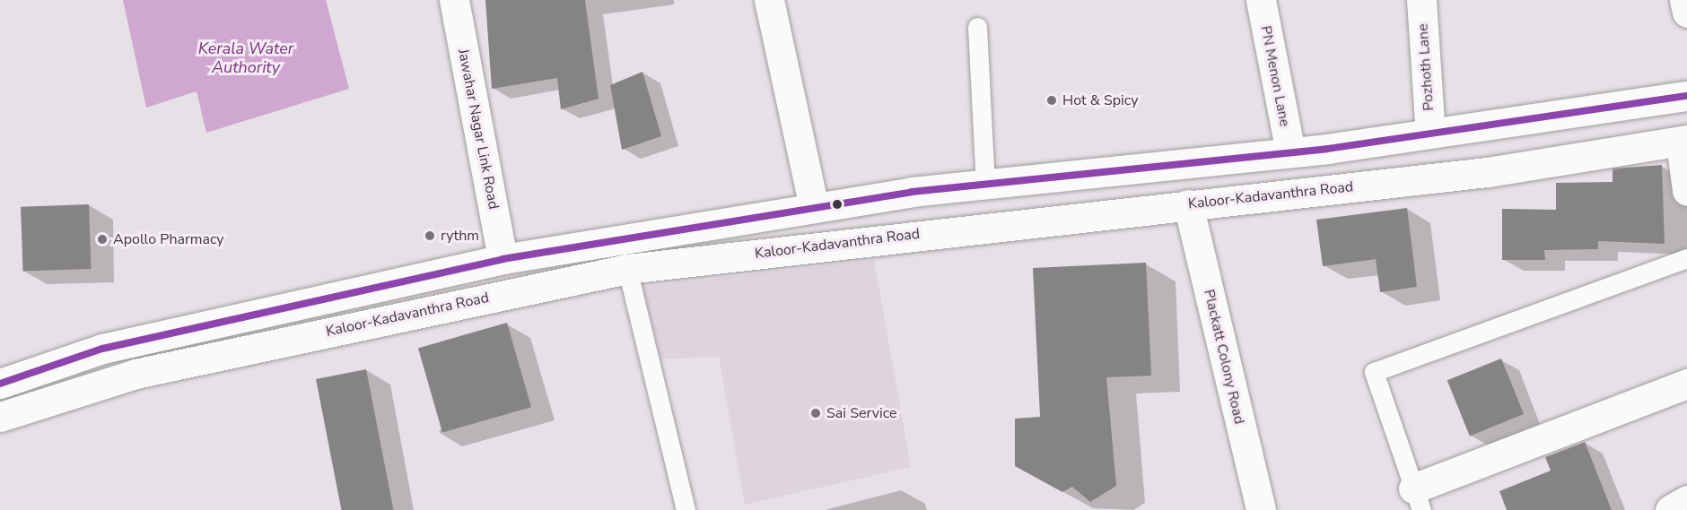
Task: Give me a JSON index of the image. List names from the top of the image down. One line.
{"streets":{"main road":["Pozhoth Lane","PN Menon Lane","Jawahar Nagar Link Road","Kaloor-Kadavanthra Road","Plackatt Colony Road"]},"crossings":[["Kaloor-Kadavanthra Road","Plackatt Colony Road"]],"water":["Kerala Water Authority"],"places":["Hot & Spicy","rythm","Apollo Pharmacy","Sai Service"]}
